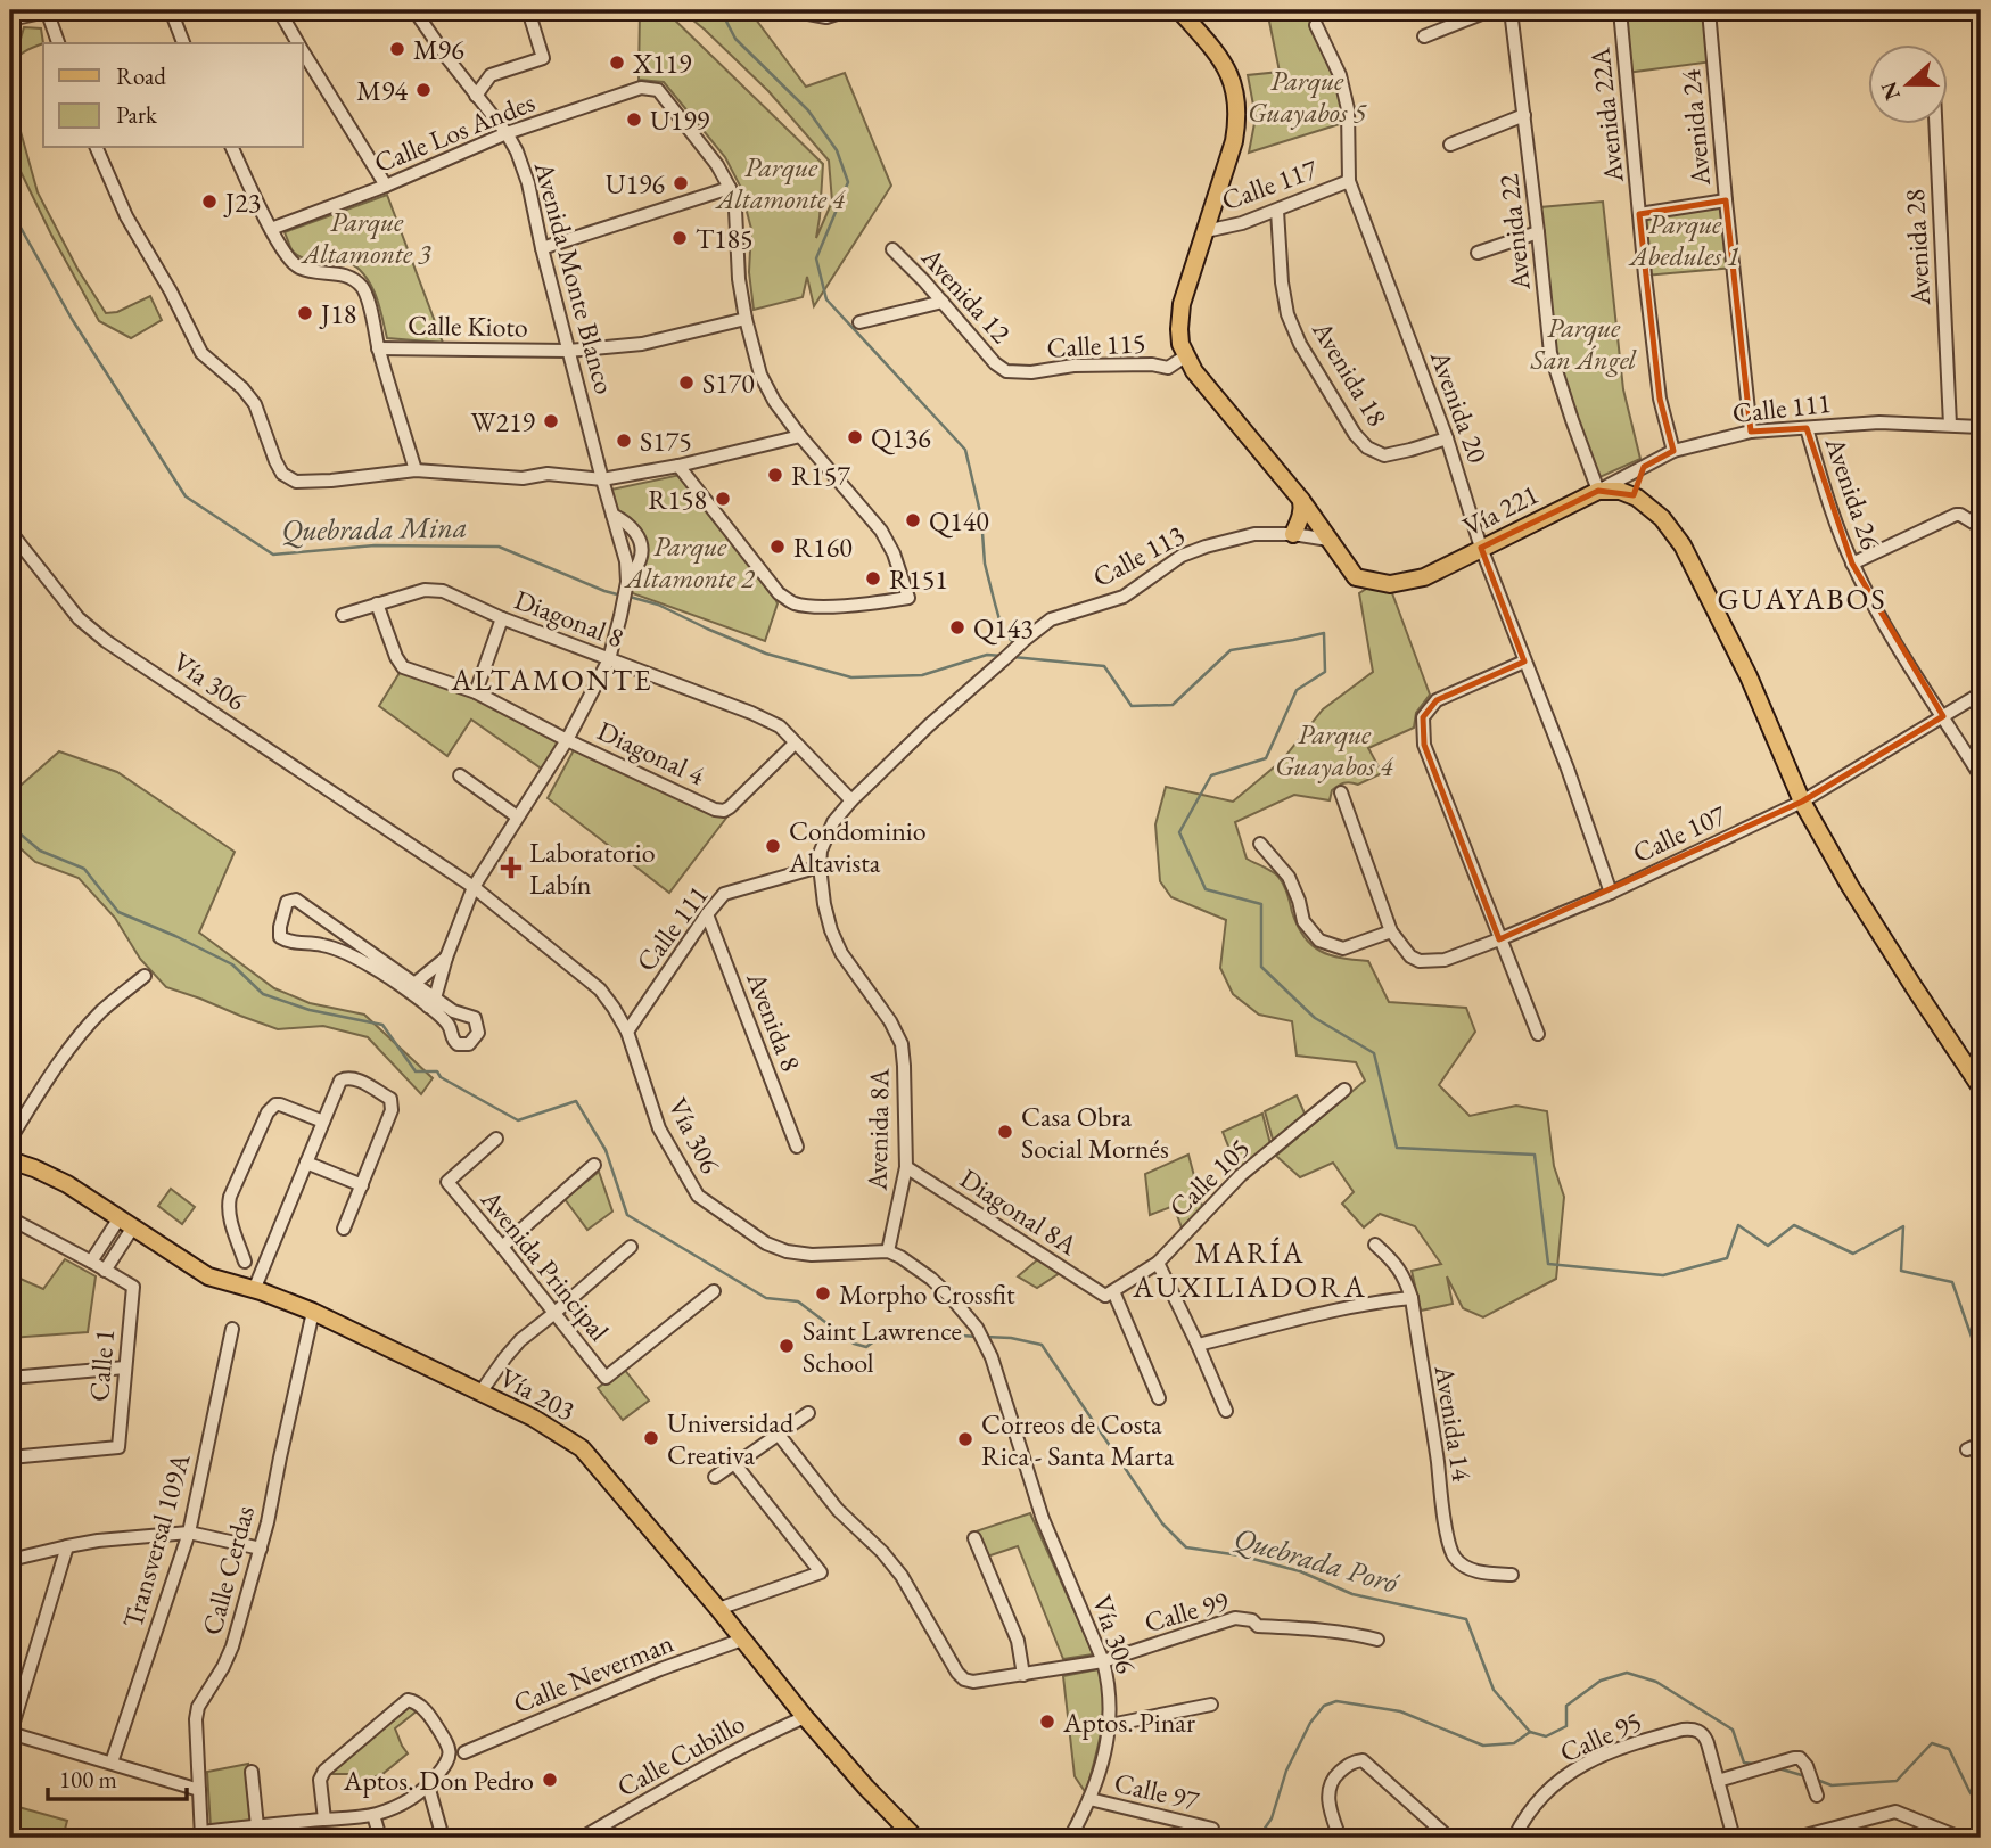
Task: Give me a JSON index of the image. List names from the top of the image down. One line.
{"streets":{"main road":["Vía 221","Vía 203"],"street":["Avenida 22A","Avenida 24","Calle Los Andes","Calle 117","Avenida 22","Avenida 28","Avenida Monte Blanco","Avenida 12","Calle Kioto","Calle 115","Avenida 18","Avenida 20","Calle 111","Avenida 26","Calle 113","Diagonal 8","Vía 306","Diagonal 4","Calle 107","Avenida 8","Avenida 8A","Calle 105","Diagonal 8A","Avenida Principal","Calle 1","Avenida 14","Transversal 109A","Calle Cerdas","Calle 99","Calle Neverman","Calle 95","Calle Cubillo","Calle 97"]},"crossings":[["Avenida 22A","Calle 111"],["Avenida 24","Calle 111"],["Calle Los Andes","Avenida Monte Blanco"],["Calle 117","Avenida 18"],["Calle 117","Avenida 20"],["Calle 117","Vía 221"],["Avenida 22","Calle 111"],["Avenida 22","Vía 221"],["Avenida 28","Calle 111"],["Avenida Monte Blanco","Calle Kioto"],["Avenida 12","Calle 115"],["Calle 115","Vía 221"],["Avenida 18","Avenida 20"],["Avenida 20","Vía 221"],["Avenida 20","Calle 107"],["Calle 111","Avenida 26"],["Calle 111","Vía 221"],["Calle 111","Vía 306"],["Calle 111","Avenida 8"],["Calle 111","Avenida 8A"],["Avenida 26","Calle 107"],["Vía 221","Calle 113"],["Calle 113","Diagonal 8"],["Calle 113","Avenida 8A"],["Diagonal 8","Diagonal 4"],["Diagonal 8","Avenida 8A"],["Vía 306","Avenida 8A"],["Vía 306","Calle 99"],["Vía 306","Calle 97"],["Avenida 8A","Diagonal 8A"],["Calle 105","Diagonal 8A"],["Vía 203","Calle Cerdas"],["Vía 203","Calle Neverman"],["Vía 203","Calle Cubillo"]],"districts":["GUAYABOS","ALTAMONTE","MARÍA AUXILIADORA"],"water":["Quebrada Mina","Quebrada Poró"],"parks":["Parque Guayabos 5","Parque Altamonte 4","Parque Altamonte 3","Parque Abedules 1","Parque San Ángel","Parque Altamonte 2","Parque Guayabos 4"],"places":{"other":["M96","X119","M94","U199","U196","J23","T185","J18","S170","W219","Q136","S175","R157","R158","Q140","R160","R151","Q143","Condominio Altavista","Casa Obra Social Mornés","Morpho Crossfit","Saint Lawrence School","Universidad Creativa","Correos de Costa Rica - Santa Marta","Aptos. Pinar","Aptos. Don Pedro"],"health":["Laboratorio Labín"]},"legend":["Road","Park"],"scale_bar":"100 m","north":"left"}
